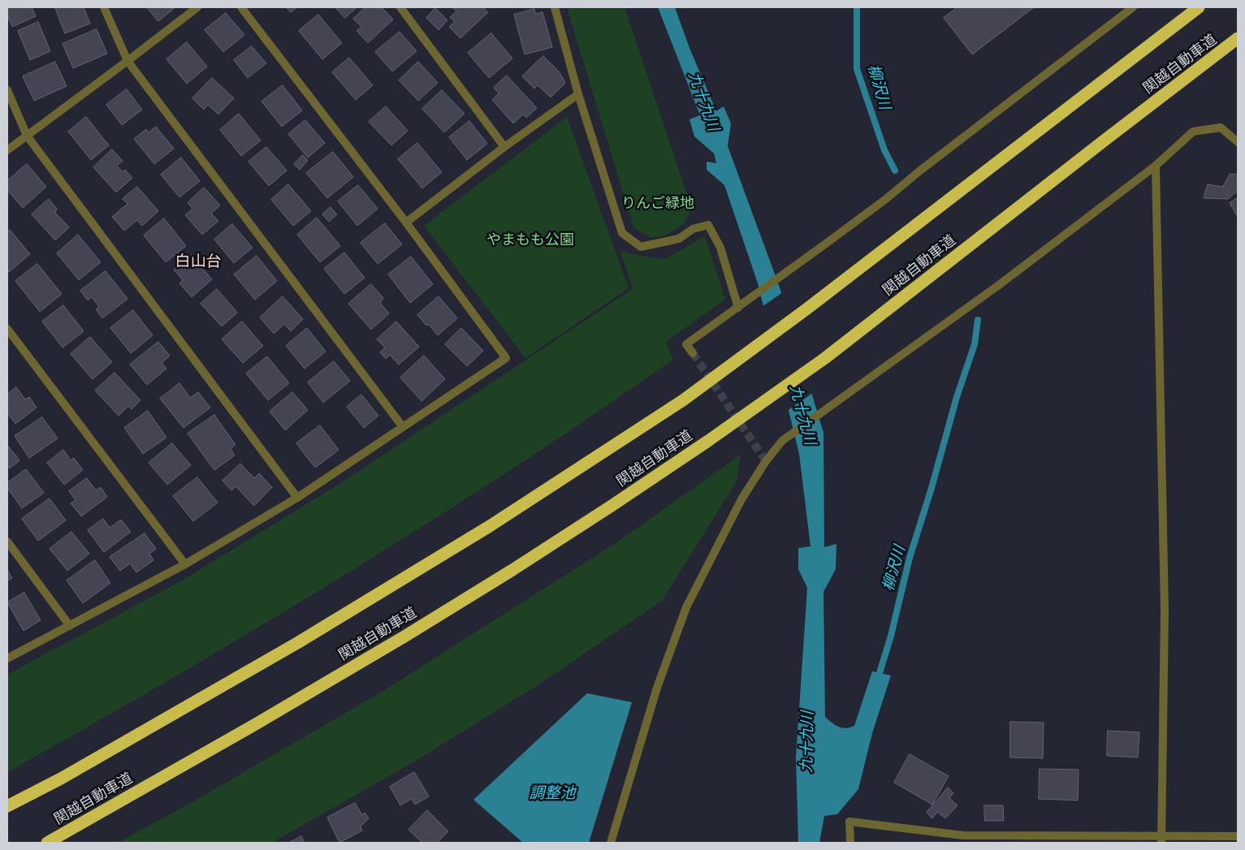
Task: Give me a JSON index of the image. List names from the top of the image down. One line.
{"streets":{"highway":["関越自動車道"]},"districts":["白山台"],"water":["柳沢川","九十九川","調整池"],"parks":["りんご緑地","やまもも公園"]}
